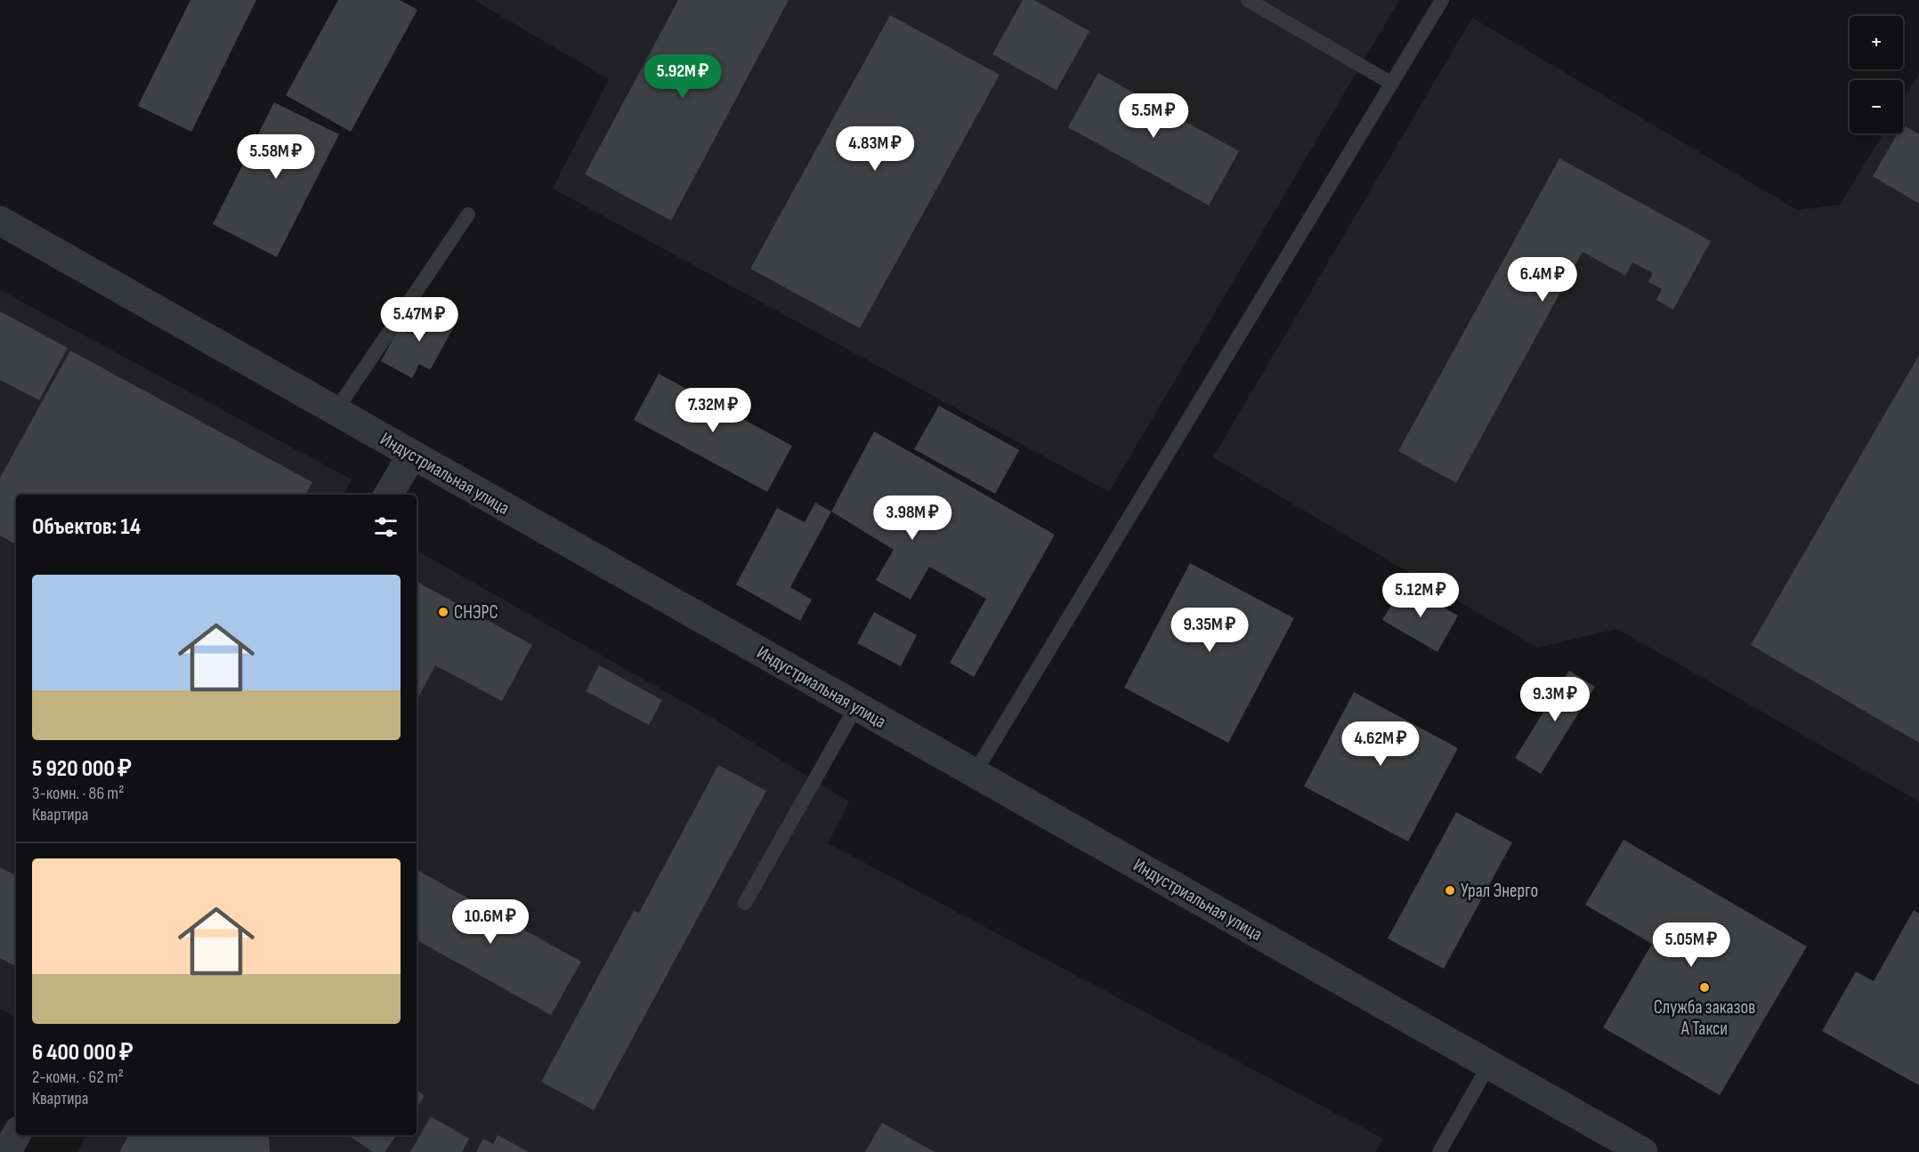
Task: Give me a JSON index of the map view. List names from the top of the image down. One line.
{"streets":{"street":["Индустриальная улица"]},"places":["СНЭРС","Урал Энерго","Служба заказов А Такси"],"page":{"map_buttons":["+","−"],"price":["5.92M ₽","5.5M ₽","4.83M ₽","5.58M ₽","6.4M ₽","5.47M ₽","7.32M ₽","3.98M ₽","5.12M ₽","9.35M ₽","9.3M ₽","4.62M ₽","10.6M ₽","5.05M ₽"],"heading":"Объектов: 14","list":[{"name":"5 920 000 ₽","note":"3-комн. · 86 m² · Квартира"},{"name":"6 400 000 ₽","note":"2-комн. · 62 m² · Квартира"}]}}
